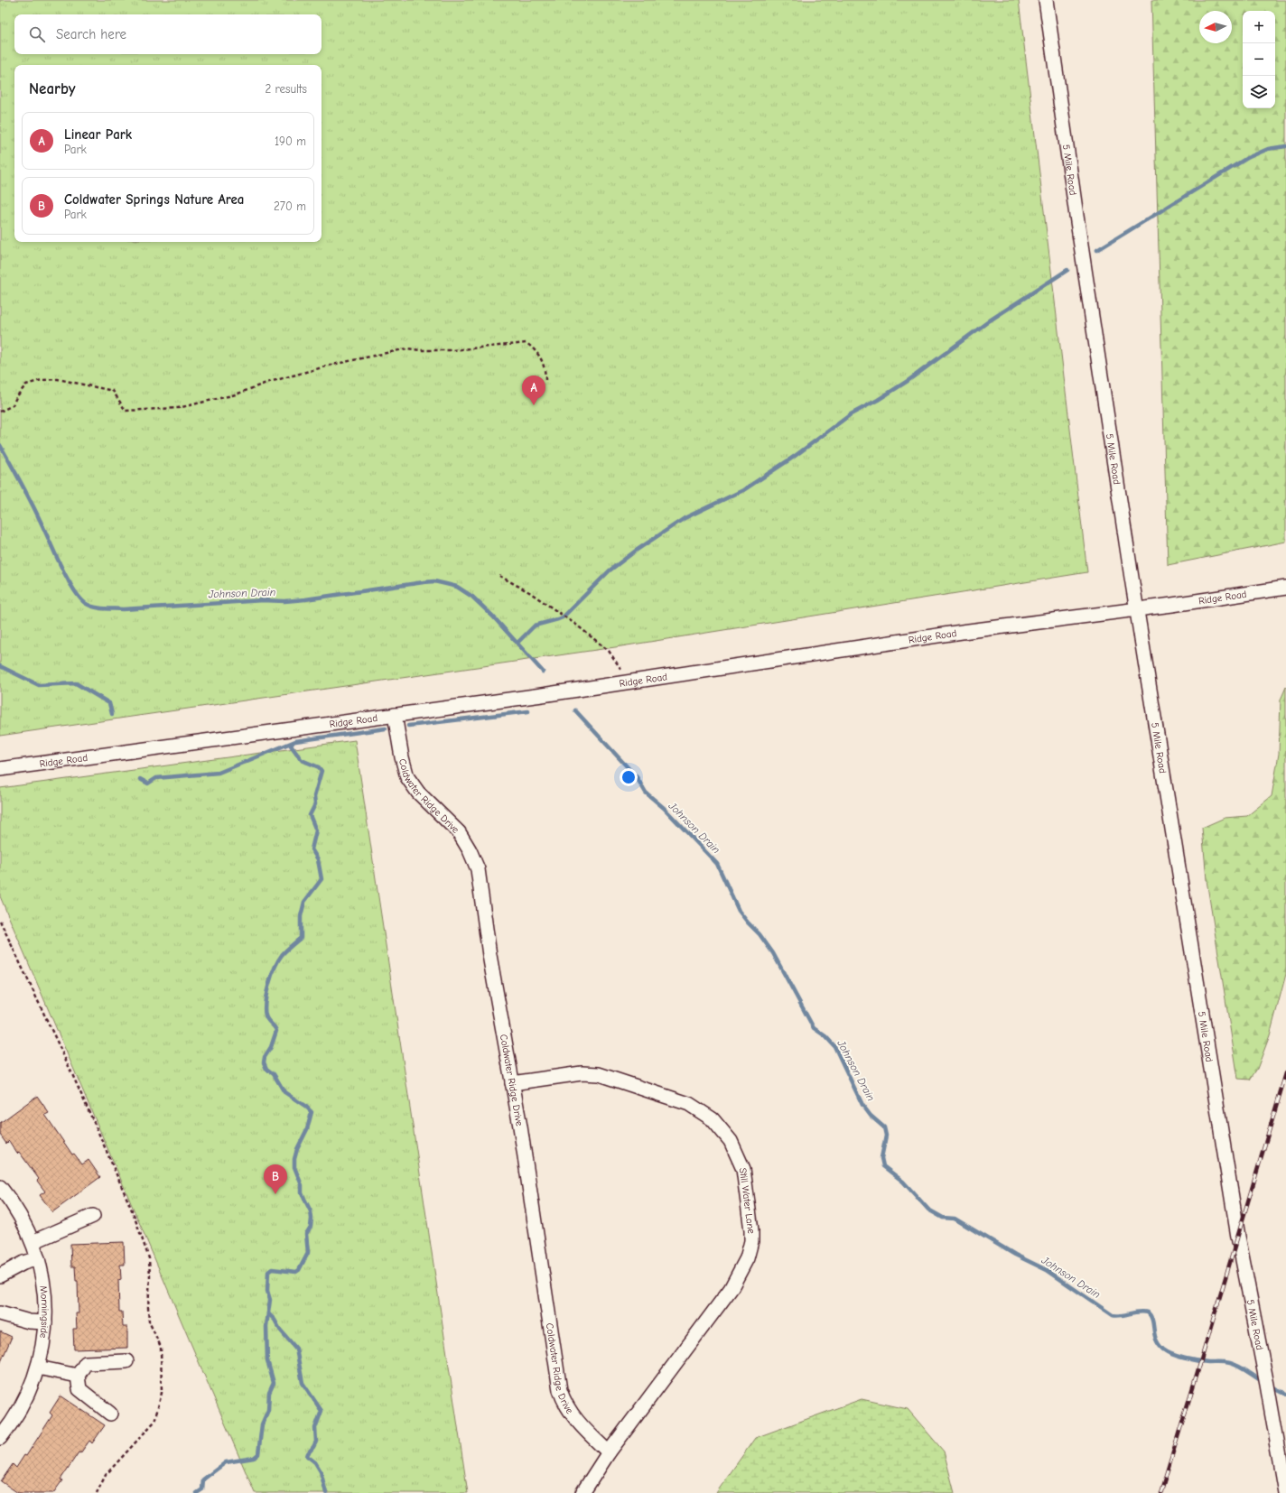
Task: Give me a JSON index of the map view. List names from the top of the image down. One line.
{"streets":{"street":["5 Mile Road","Ridge Road","Coldwater Ridge Drive","Still Water Lane","Morningside"]},"crossings":[["5 Mile Road","Ridge Road"],["Ridge Road","Coldwater Ridge Drive"],["Coldwater Ridge Drive","Still Water Lane"]],"water":["Johnson Drain"],"north":"left","page":{"map_buttons":["+","−"],"search":"Search here","heading":["Nearby","2 results"],"list":[{"mark":"A","name":"Linear Park","note":"Park","value":"190 m"},{"mark":"B","name":"Coldwater Springs Nature Area","note":"Park","value":"270 m"}],"pins":["A","B"]}}
